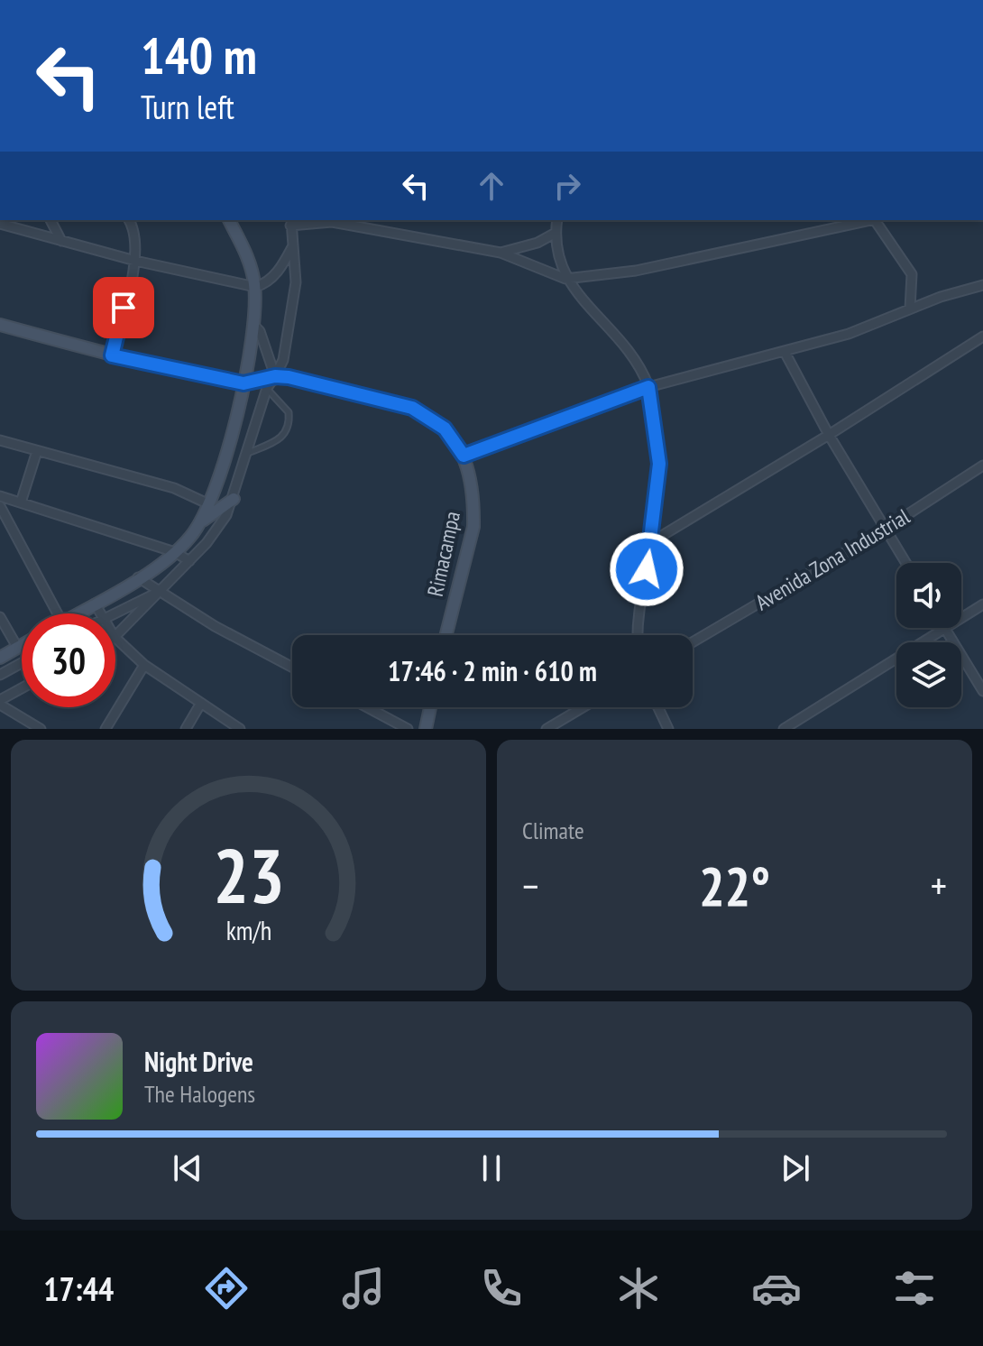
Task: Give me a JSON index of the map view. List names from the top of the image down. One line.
{"streets":{"street":["Rimacampa","Avenida Zona Industrial"]},"page":{"turn":["140 m","Turn left"],"limit":"30","trip":"17:46 · 2 min · 610 m","tile":"Climate","heat":["−","22°","+"],"song":["Night Drive","The Halogens"],"tabs":"17:44","gauge":["23","km/h"]}}
